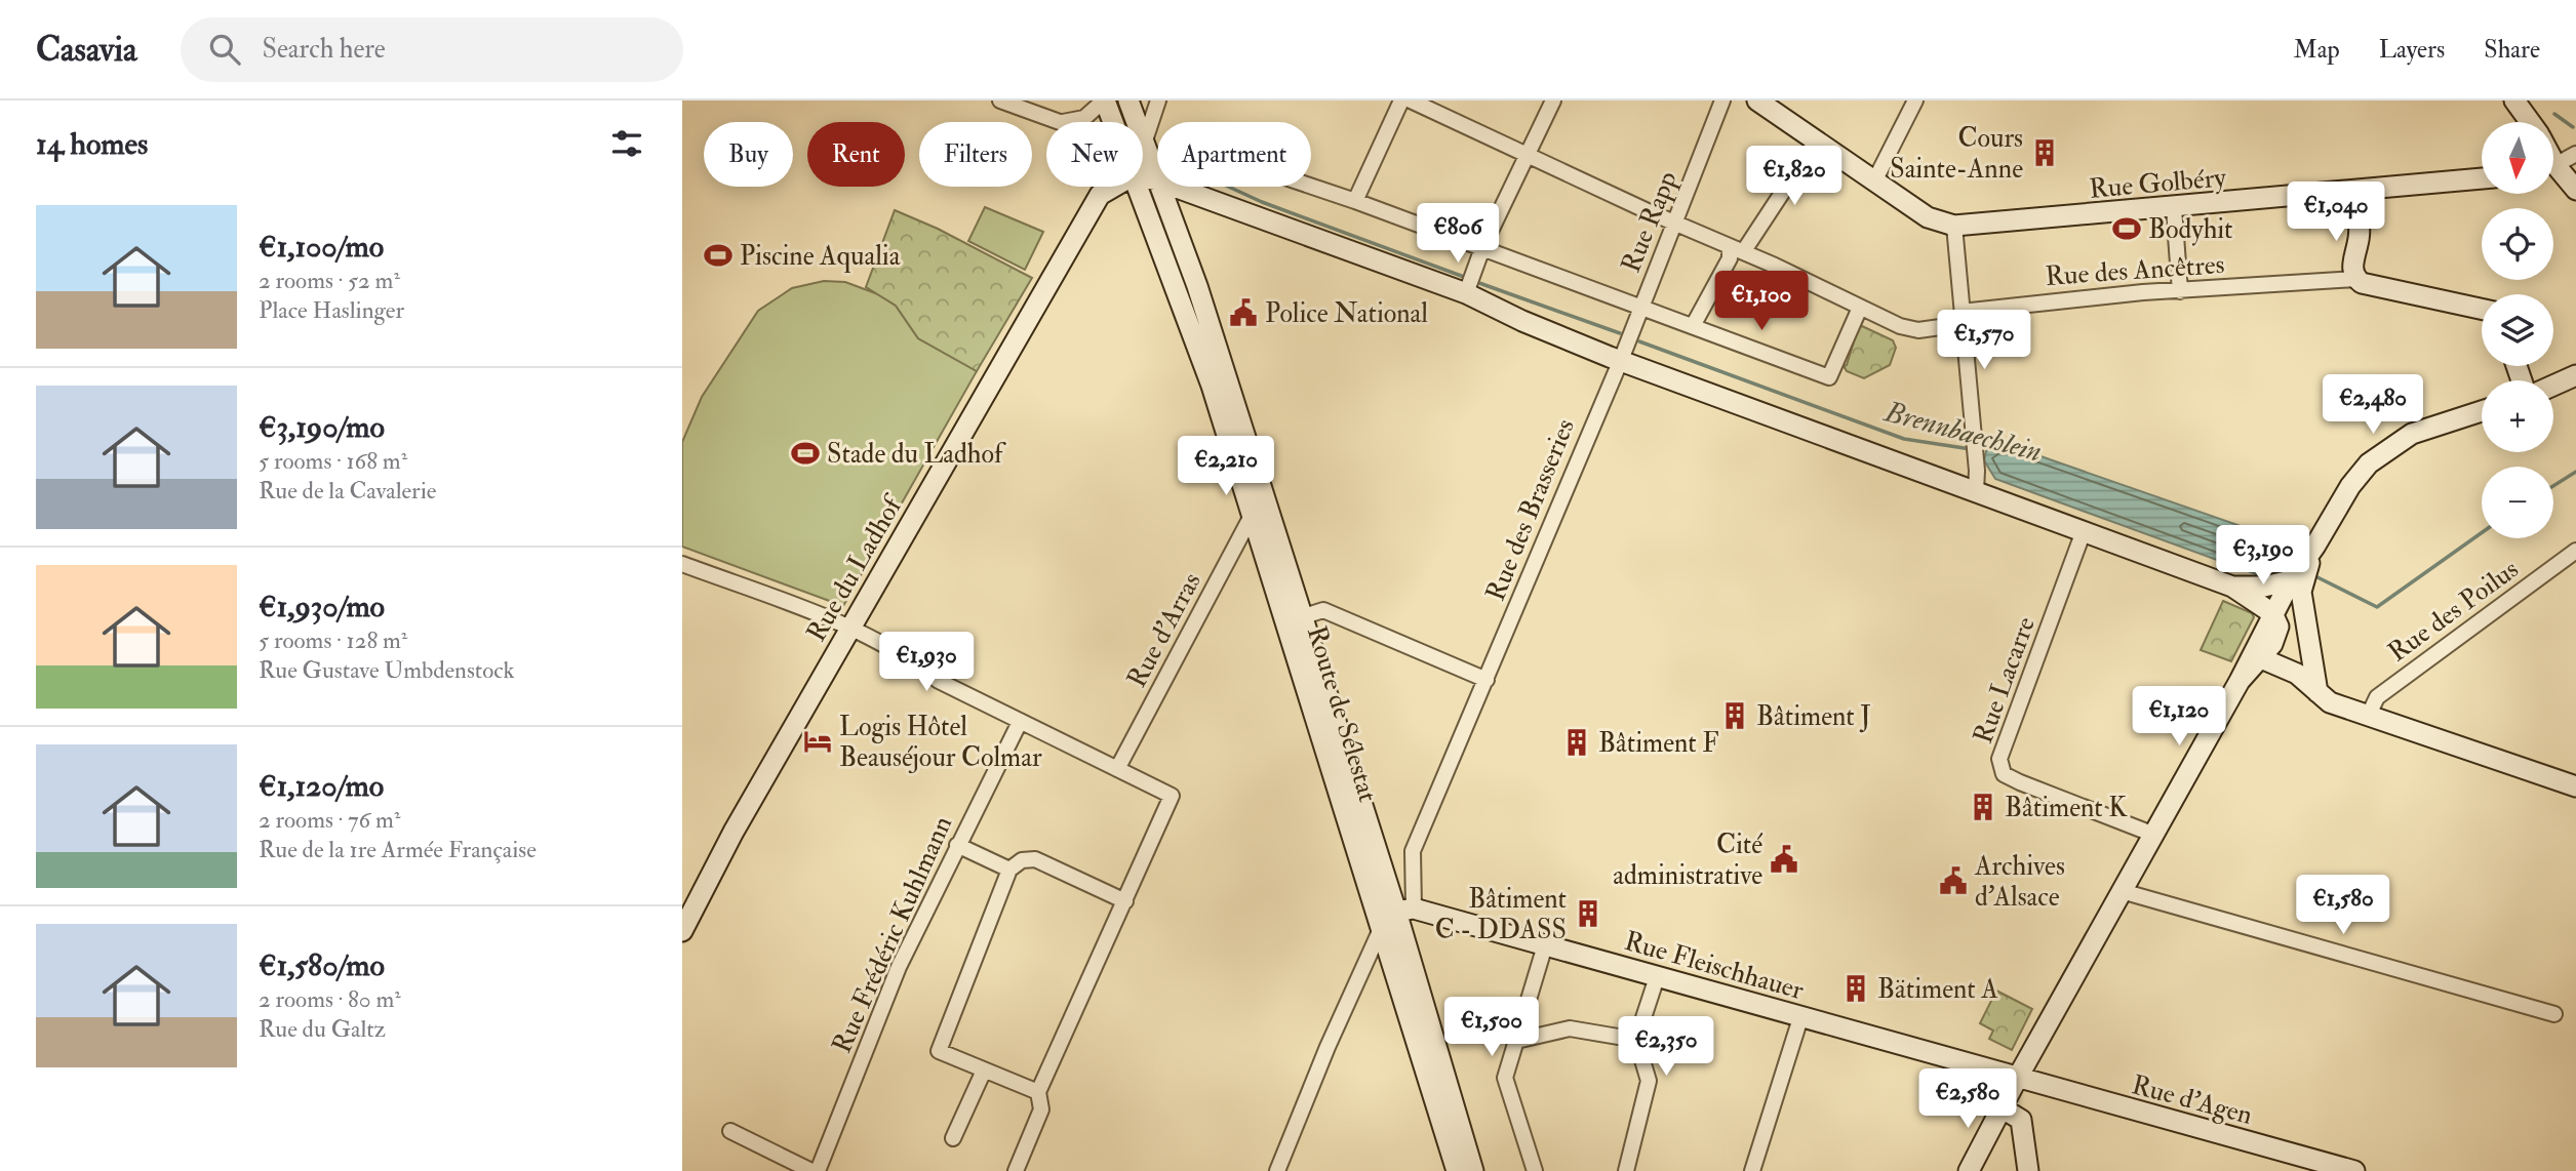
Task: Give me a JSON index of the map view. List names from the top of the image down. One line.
{"streets":{"main road":["Rue Golbéry","Rue du Ladhof","Route de Sélestat","Rue Fleischhauer","Rue d'Agen"],"street":["Rue Rapp","Rue des Ancêtres","Rue des Brasseries","Rue des Poilus","Rue d'Arras","Rue Lacarre","Rue Frédéric Kuhlmann"]},"crossings":[["Rue Rapp","Rue des Ancêtres"],["Rue Rapp","Rue des Brasseries"],["Rue des Brasseries","Route de Sélestat"],["Rue des Brasseries","Rue Fleischhauer"],["Rue du Ladhof","Route de Sélestat"],["Rue d'Arras","Route de Sélestat"],["Route de Sélestat","Rue Fleischhauer"],["Rue Fleischhauer","Rue d'Agen"]],"water":["Brennbaechlein"],"places":{"building":["Cours Sainte-Anne","Bâtiment J","Bâtiment F","Bâtiment K","Bâtiment C - DDASS","Bätiment A"],"sports":["Bodyhit","Piscine Aqualia","Stade du Ladhof"],"public building":["Police National","Cité administrative","Archives d'Alsace"],"hotel":["Logis Hôtel Beauséjour Colmar"]},"north":"bottom","page":{"header":"Casavia","search":"Search here","nav":["Map","Layers","Share"],"heading":"14 homes","map_buttons":["+","−"],"chip":["Buy","Rent","Filters","New","Apartment"],"price":["€1,820","€1,040","€806","€1,100","€1,570","€2,480","€2,210","€3,190","€1,930","€1,120","€1,580","€1,500","€2,350","€2,580"],"list":[{"name":"€1,100/mo","note":"2 rooms · 52 m² · Place Haslinger"},{"name":"€3,190/mo","note":"5 rooms · 168 m² · Rue de la Cavalerie"},{"name":"€1,930/mo","note":"5 rooms · 128 m² · Rue Gustave Umbdenstock"},{"name":"€1,120/mo","note":"2 rooms · 76 m² · Rue de la 1re Armée Française"},{"name":"€1,580/mo","note":"2 rooms · 80 m² · Rue du Galtz"}]}}
